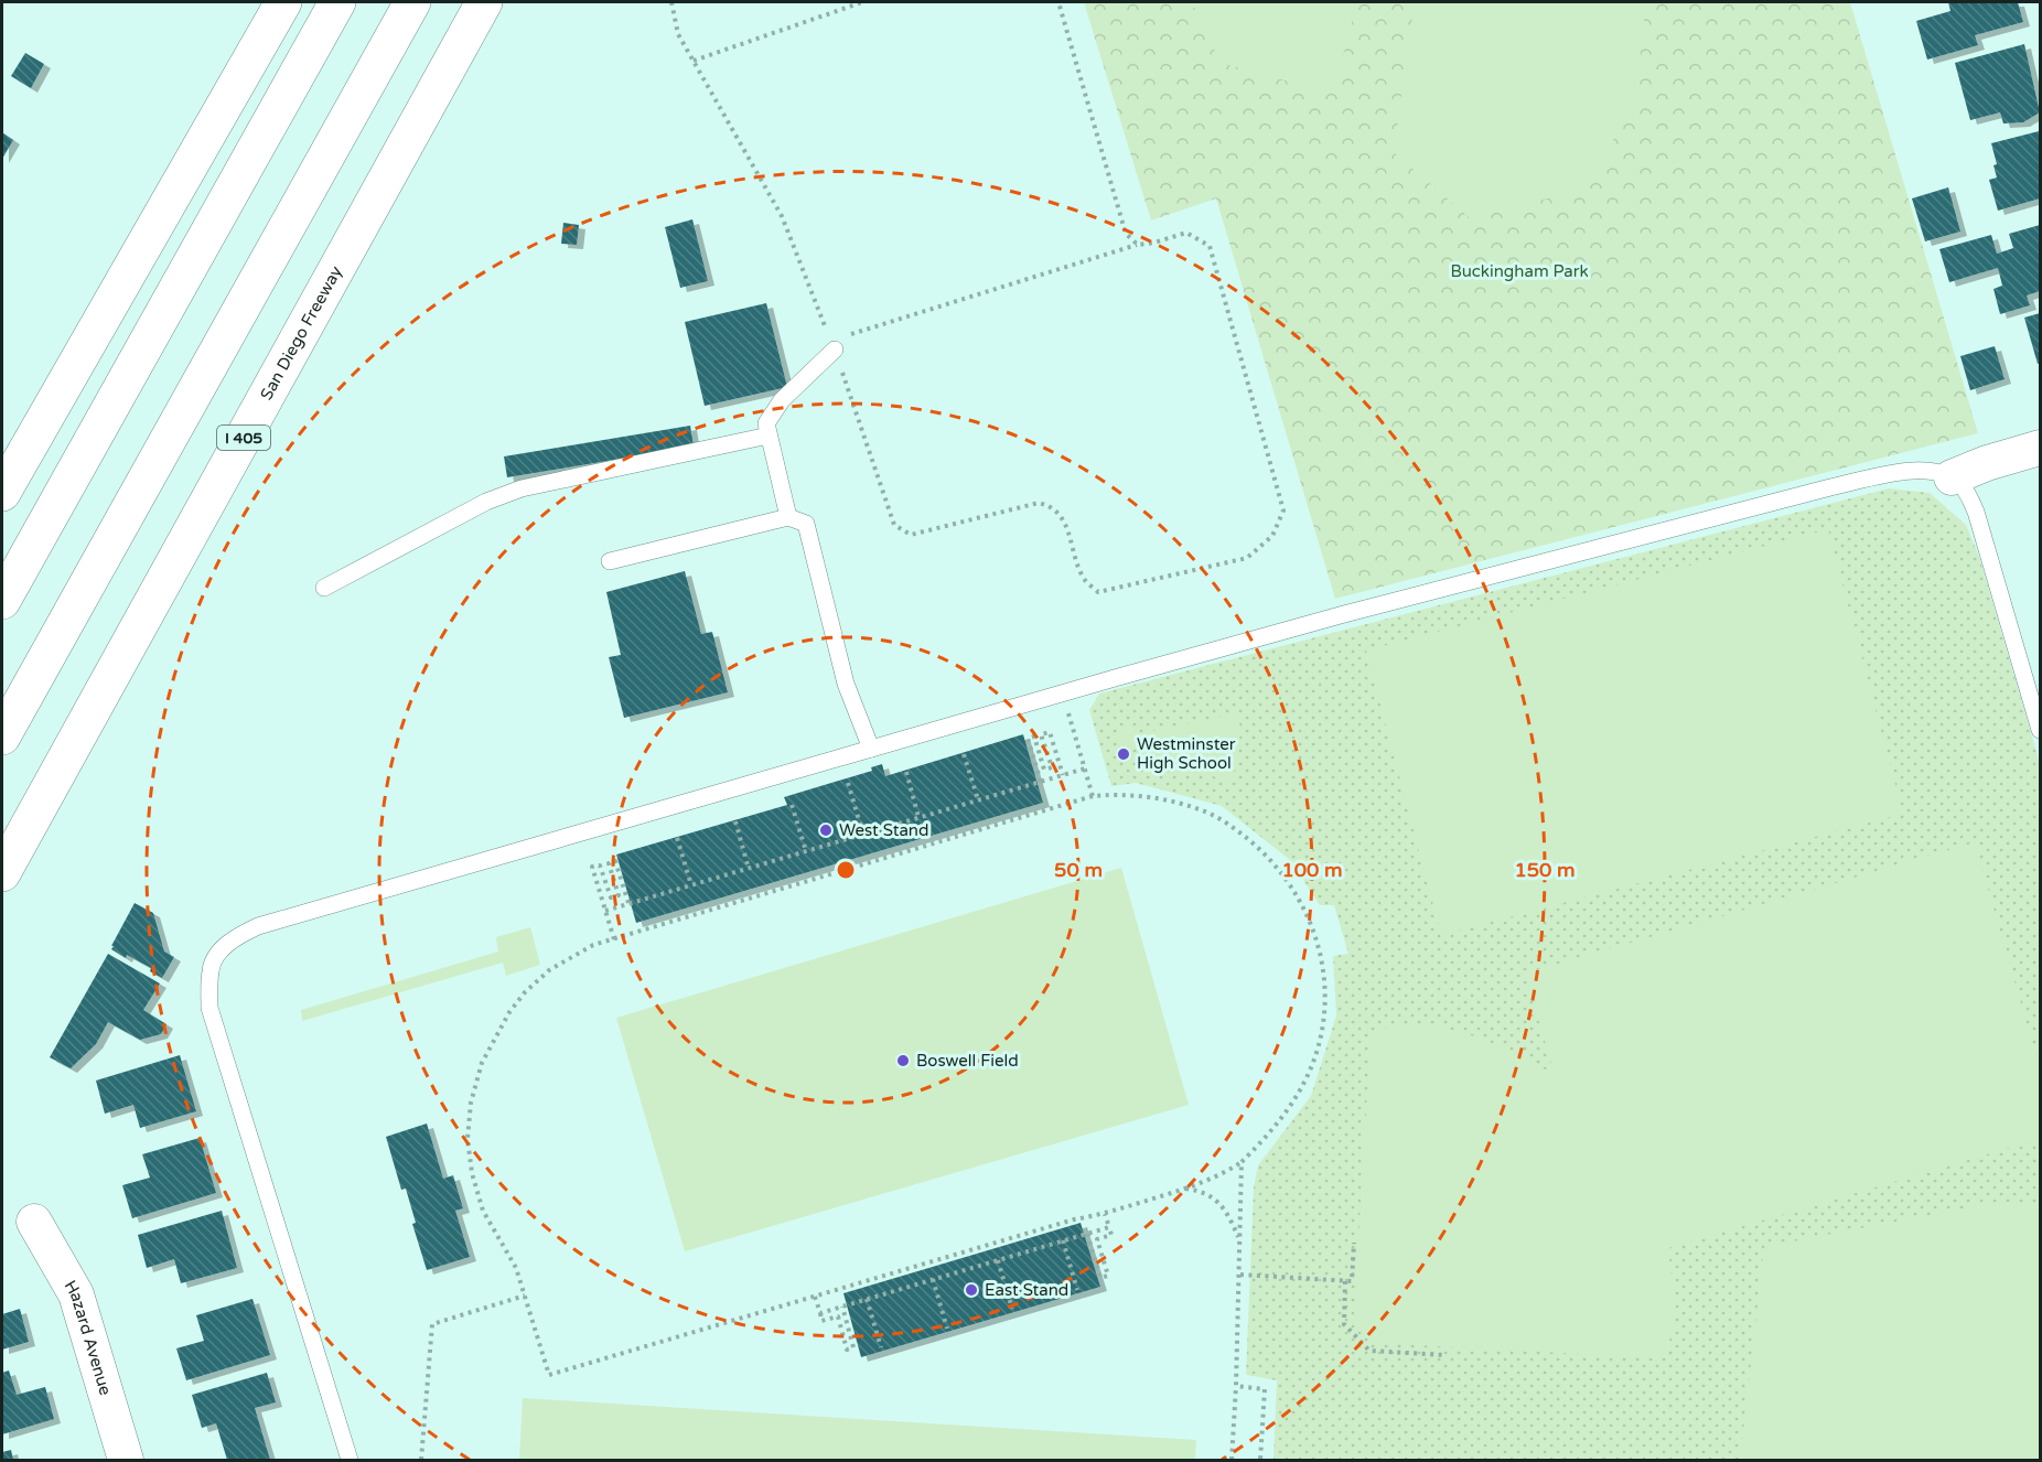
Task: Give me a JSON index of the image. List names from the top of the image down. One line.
{"streets":{"highway":["San Diego Freeway","I 405"],"street":["Hazard Avenue"]},"parks":["Buckingham Park"],"places":["Westminster High School","West Stand","Boswell Field","East Stand"],"rings":["50 m","100 m","150 m"]}
